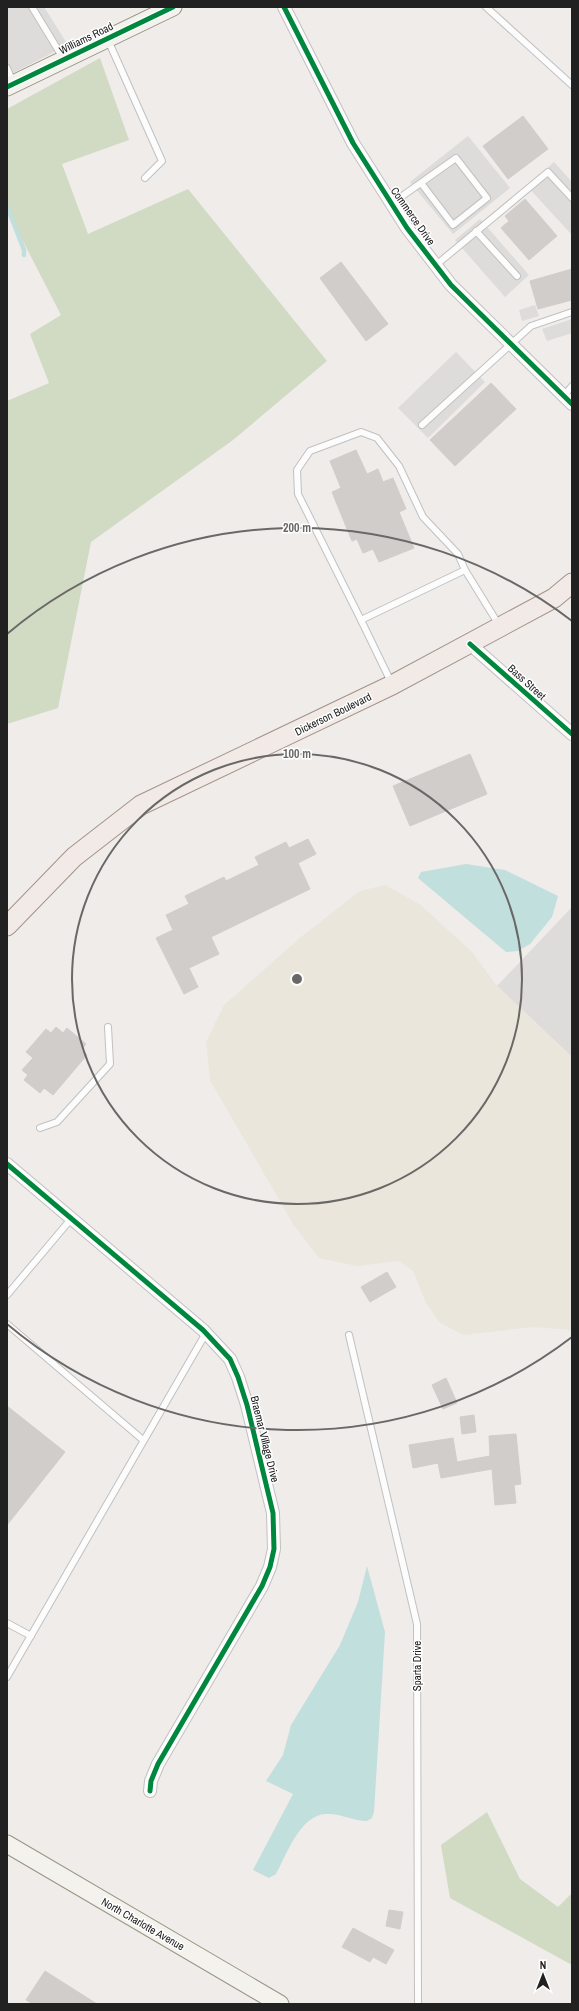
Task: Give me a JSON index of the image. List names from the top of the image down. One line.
{"streets":{"main road":["Williams Road","Dickerson Boulevard","North Charlotte Avenue"],"street":["Commerce Drive","Bass Street","Braemar Village Drive"],"lane":["Sparta Drive"]},"crossings":[["Bass Street","Dickerson Boulevard"]],"north":"top","rings":["200 m","100 m"]}
